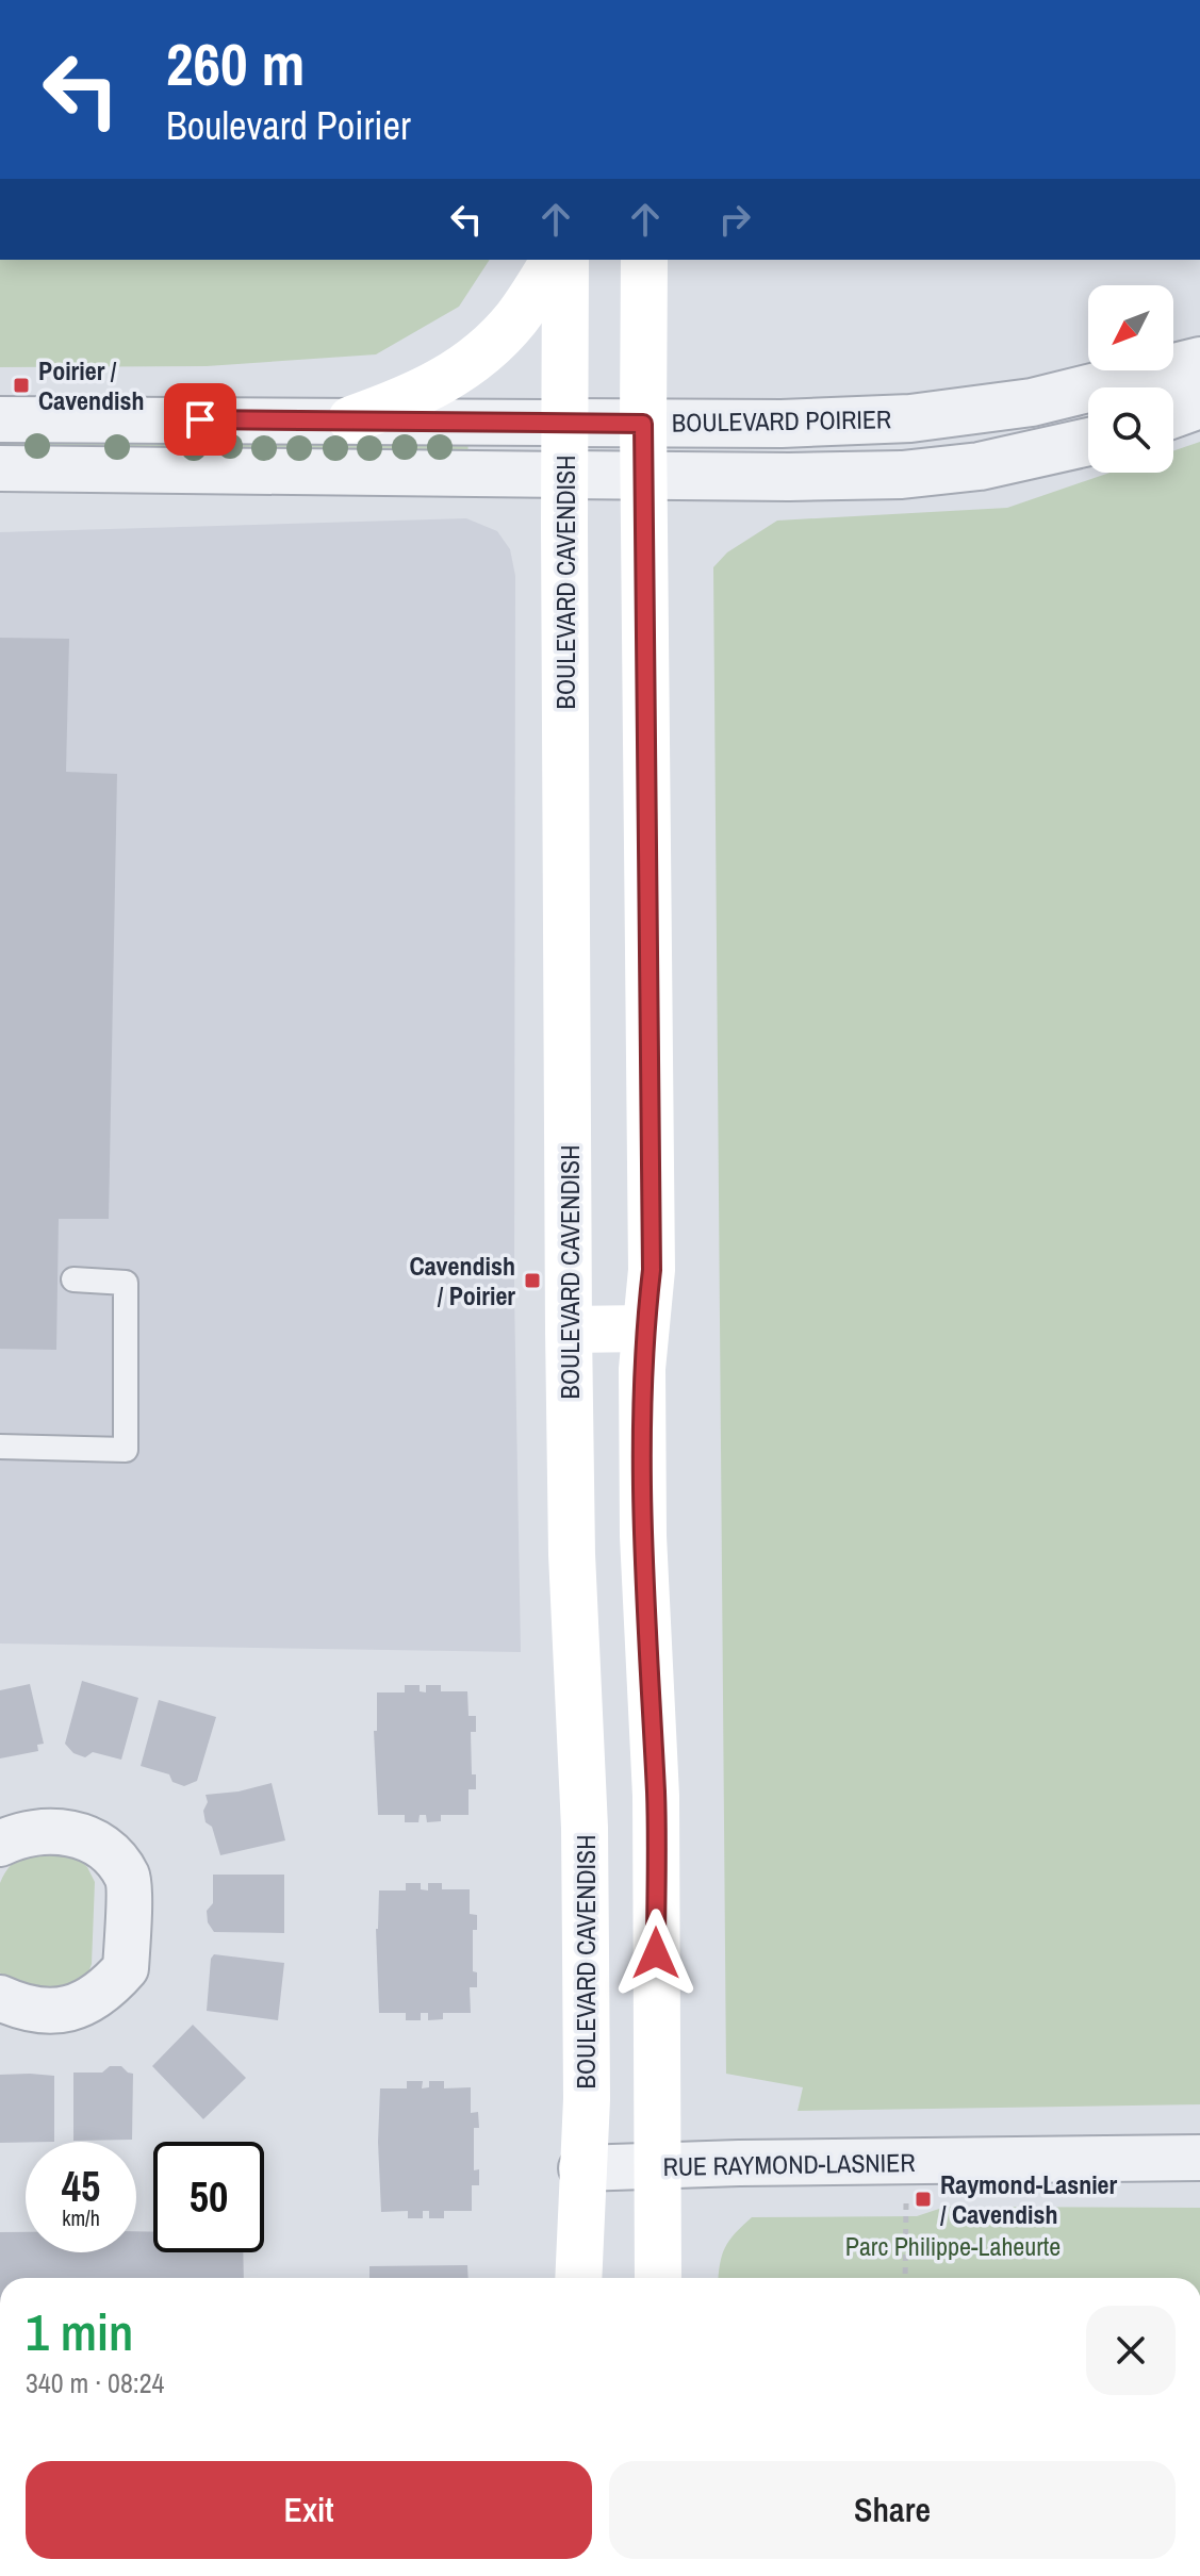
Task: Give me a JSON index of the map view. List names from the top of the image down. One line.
{"streets":{"main road":["BOULEVARD CAVENDISH"],"street":["BOULEVARD POIRIER","RUE RAYMOND-LASNIER"]},"crossings":[["BOULEVARD POIRIER","BOULEVARD CAVENDISH"],["BOULEVARD CAVENDISH","RUE RAYMOND-LASNIER"]],"parks":["Parc Philippe-Laheurte"],"places":{"transit":["Poirier / Cavendish","Cavendish / Poirier","Raymond-Lasnier / Cavendish"]},"north":"bottom left","page":{"turn":["260 m","Boulevard Poirier"],"speed":"45 km/h","limit":"50","heading":["1 min","340 m · 08:24"],"buttons":["Exit","Share"]}}
